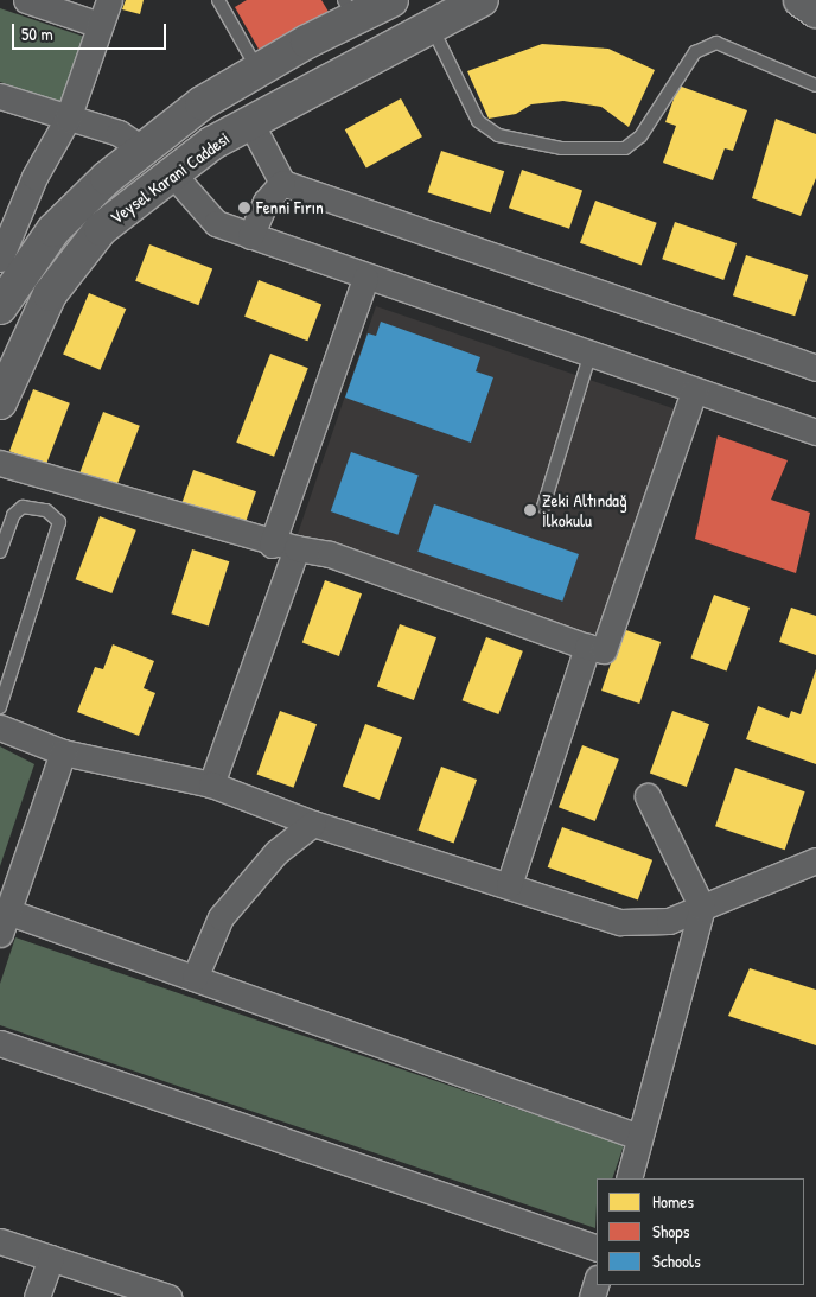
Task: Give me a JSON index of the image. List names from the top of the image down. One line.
{"streets":{"main road":["Veysel Karani Caddesi"]},"places":["Fenni Fırın","Zeki Altındağ İlkokulu"],"legend":["Homes","Shops","Schools"],"scale_bar":"50 m"}
